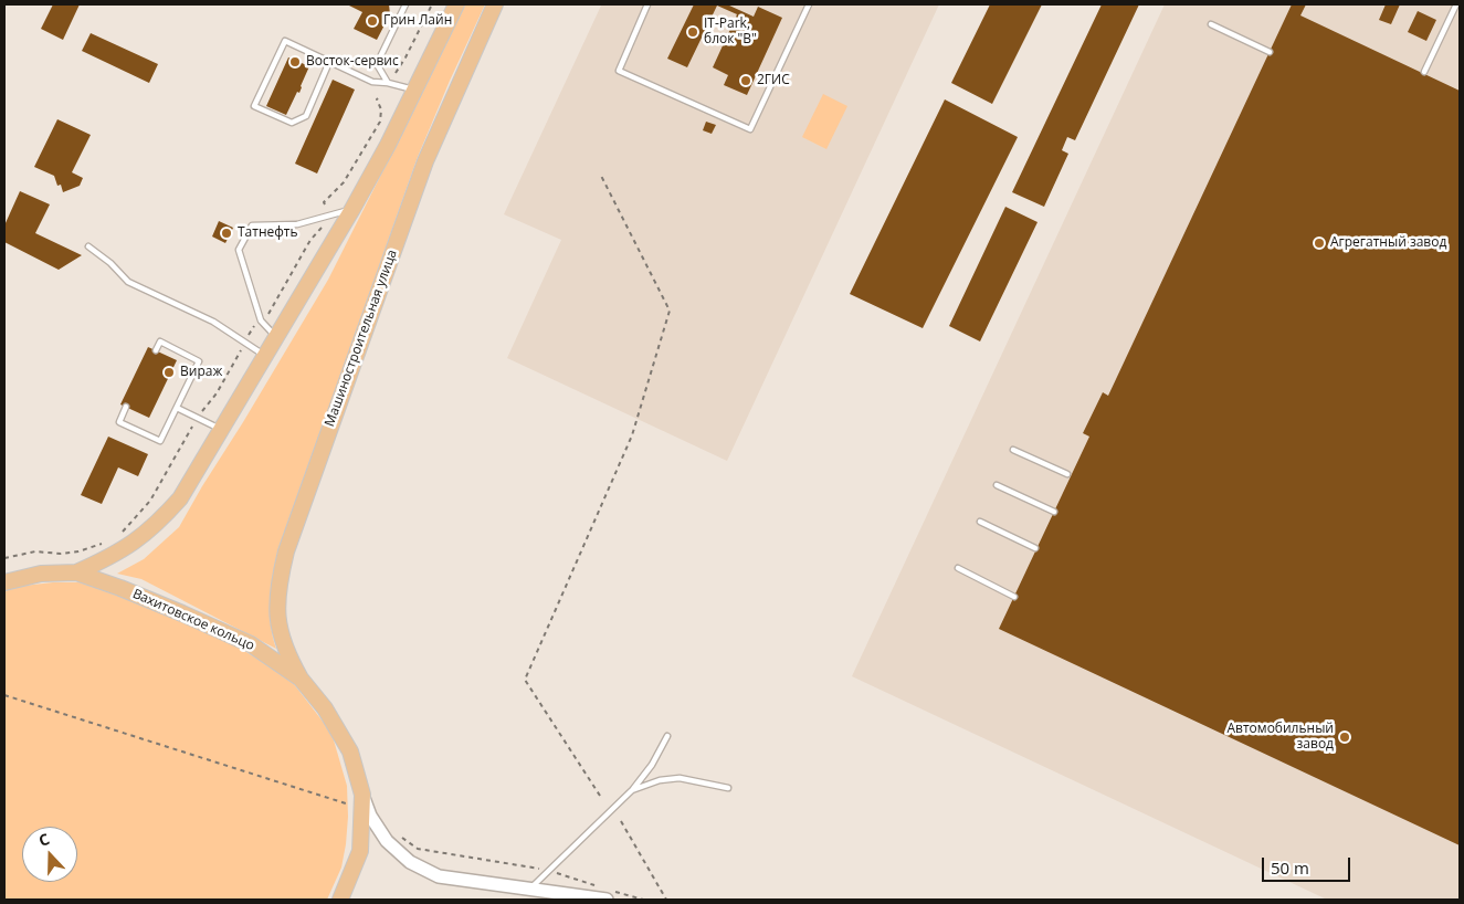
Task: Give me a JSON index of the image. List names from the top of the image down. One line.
{"streets":{"main road":["Машиностроительная улица","Вахитовское кольцо"]},"crossings":[["Машиностроительная улица","Вахитовское кольцо"]],"places":["Грин Лайн","IT-Park, блок \"В\"","Восток-сервис","2ГИС","Татнефть","Агрегатный завод","Вираж","Автомобильный завод"],"scale_bar":"50 m","north":"top"}
